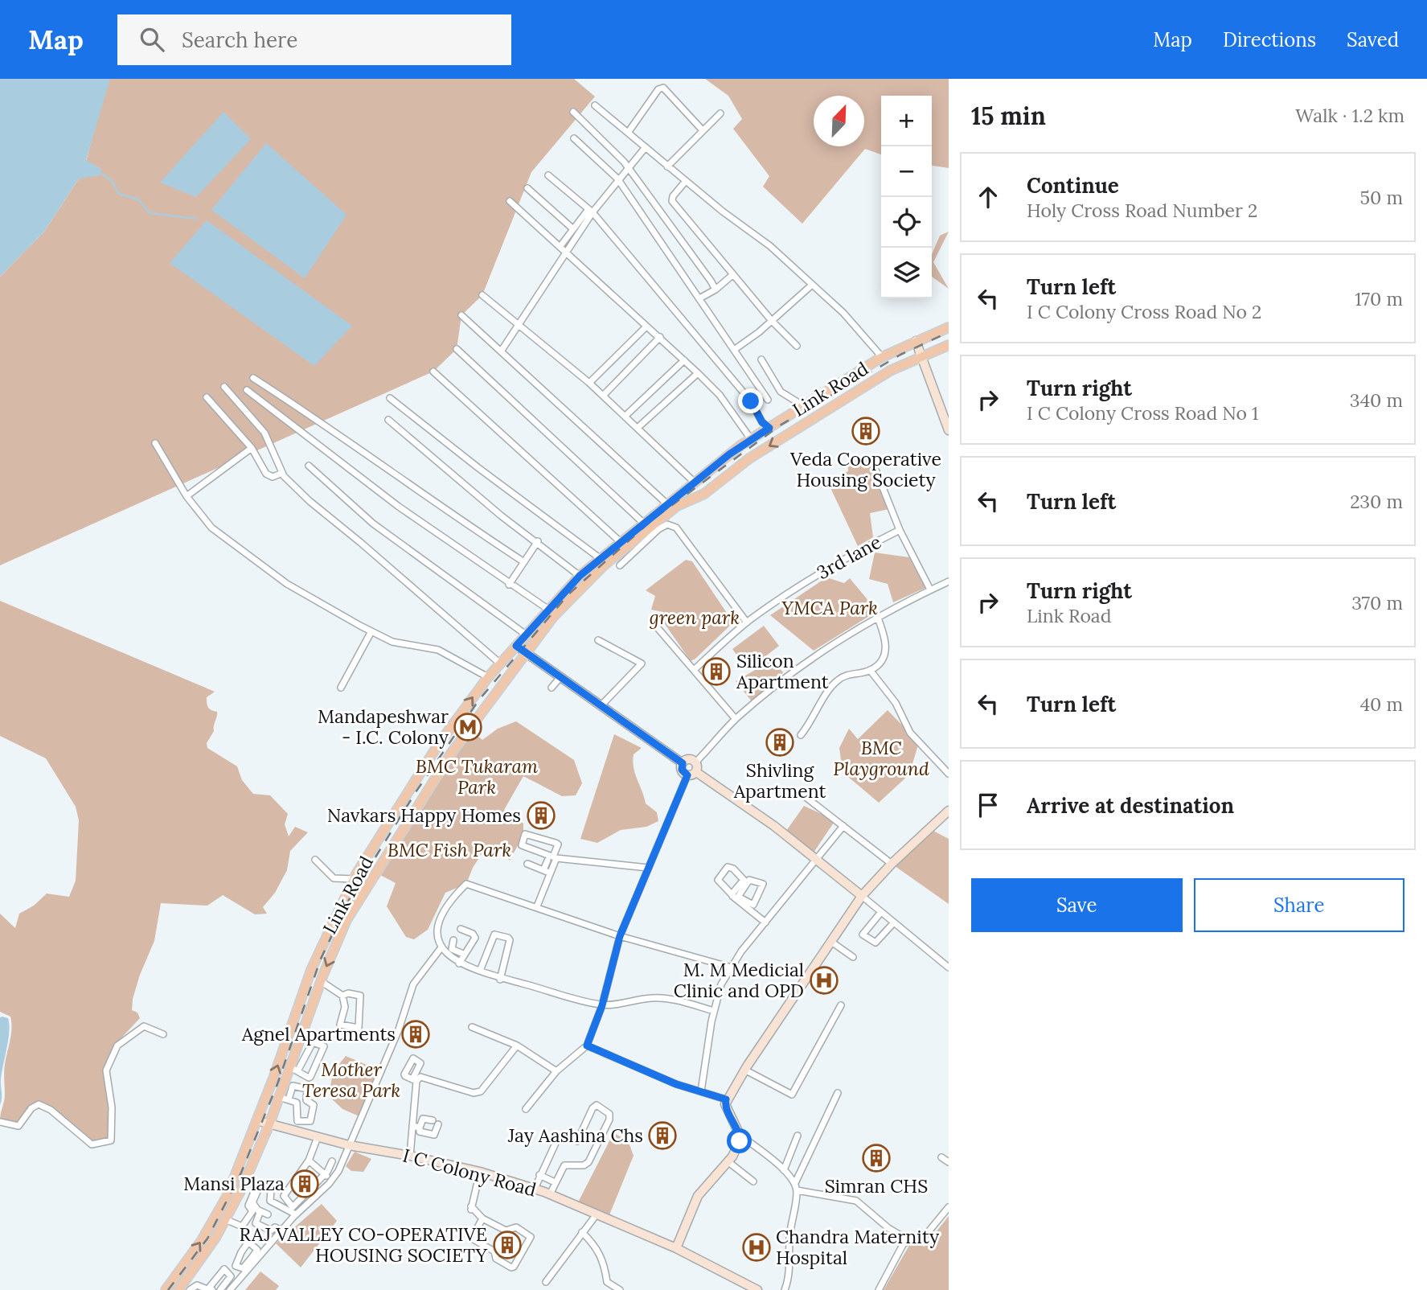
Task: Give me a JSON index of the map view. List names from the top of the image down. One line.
{"streets":{"main road":["Link Road"],"street":["3rd lane","I C Colony Road"]},"crossings":[["Link Road","I C Colony Road"]],"parks":["YMCA Park","green park","BMC Playground","BMC Tukaram Park","BMC Fish Park","Mother Teresa Park"],"places":{"building":["Veda Cooperative Housing Society","Silicon Apartment","Shivling Apartment","Navkars Happy Homes","Agnel Apartments","Jay Aashina Chs","Simran CHS","Mansi Plaza","RAJ VALLEY CO-OPERATIVE HOUSING SOCIETY"],"metro station":["Mandapeshwar - I.C. Colony"],"hospital":["M. M Medicial Clinic and OPD","Chandra Maternity Hospital"]},"north":"top right","page":{"header":"Map","search":"Search here","nav":["Map","Directions","Saved"],"heading":["15 min","Walk · 1.2 km"],"map_buttons":["+","−"],"list":[["Continue","Holy Cross Road Number 2","50 m"],["Turn left","I C Colony Cross Road No 2","170 m"],["Turn right","I C Colony Cross Road No 1","340 m"],["Turn left","230 m"],["Turn right","Link Road","370 m"],["Turn left","40 m"],"Arrive at destination"],"buttons":["Save","Share"]}}
